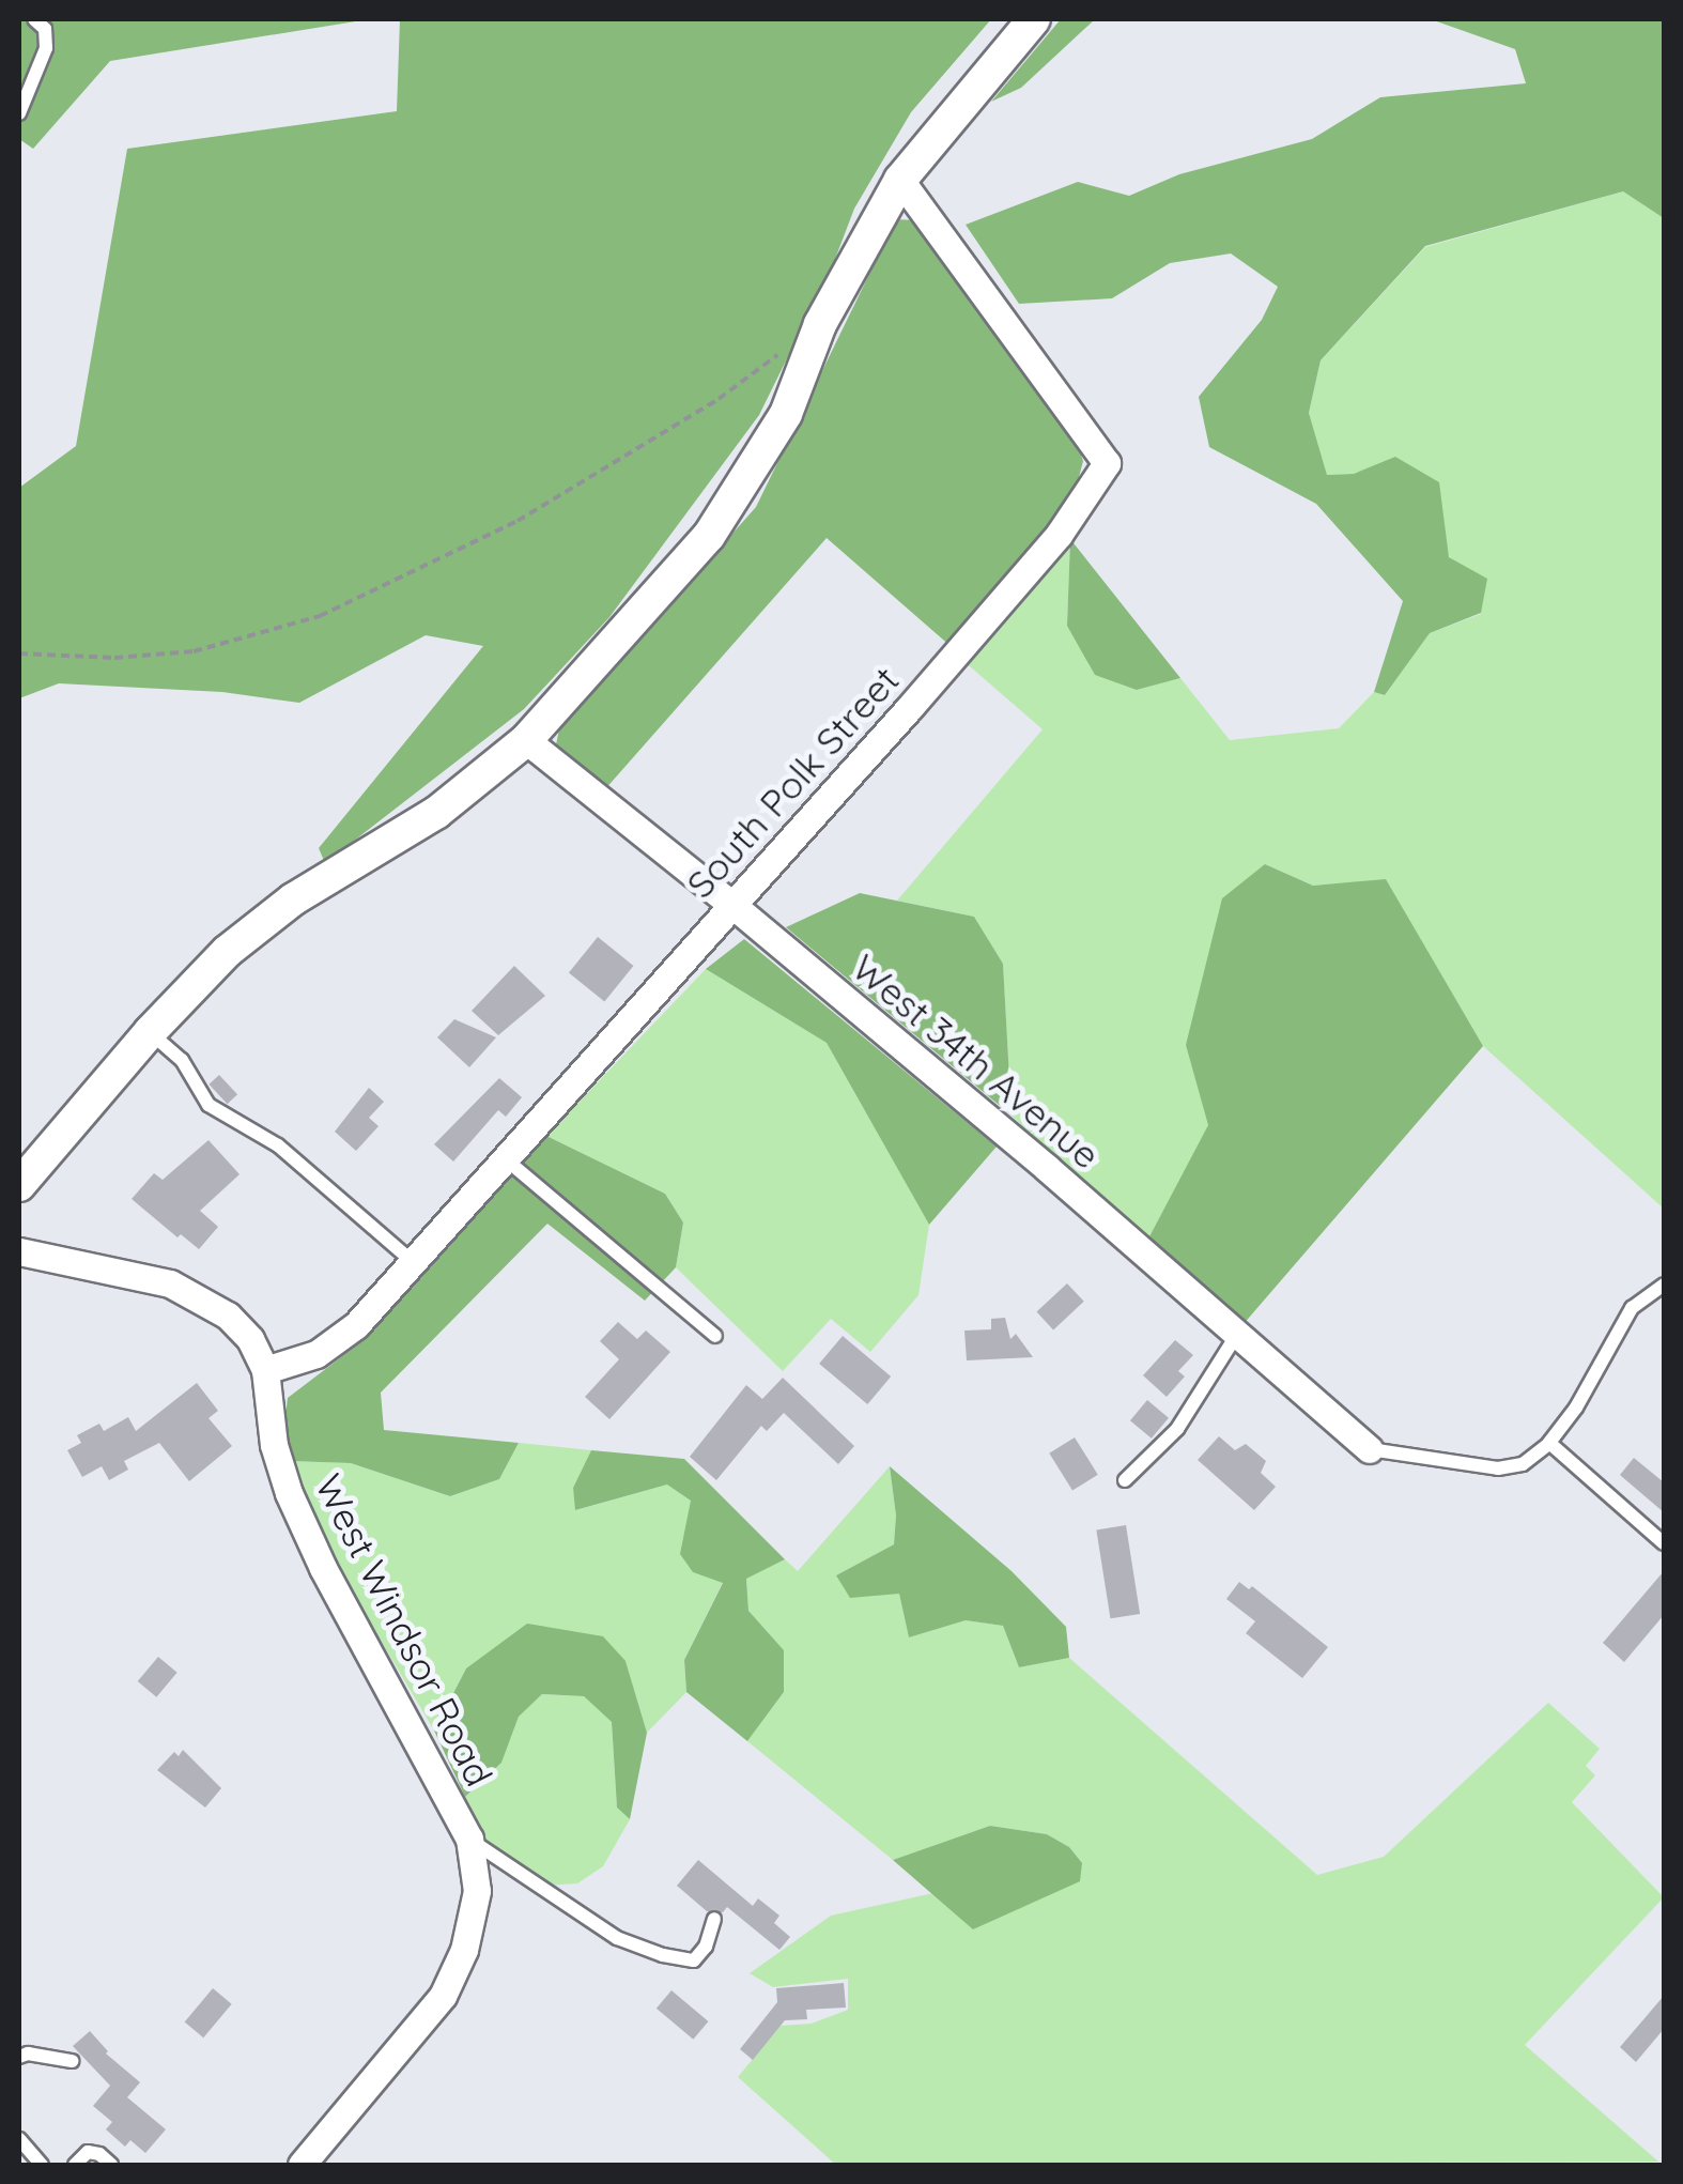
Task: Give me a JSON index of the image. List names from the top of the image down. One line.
{"streets":{"street":["South Polk Street","West 34th Avenue","West Windsor Road"]},"crossings":[["South Polk Street","West 34th Avenue"],["South Polk Street","West Windsor Road"]]}
